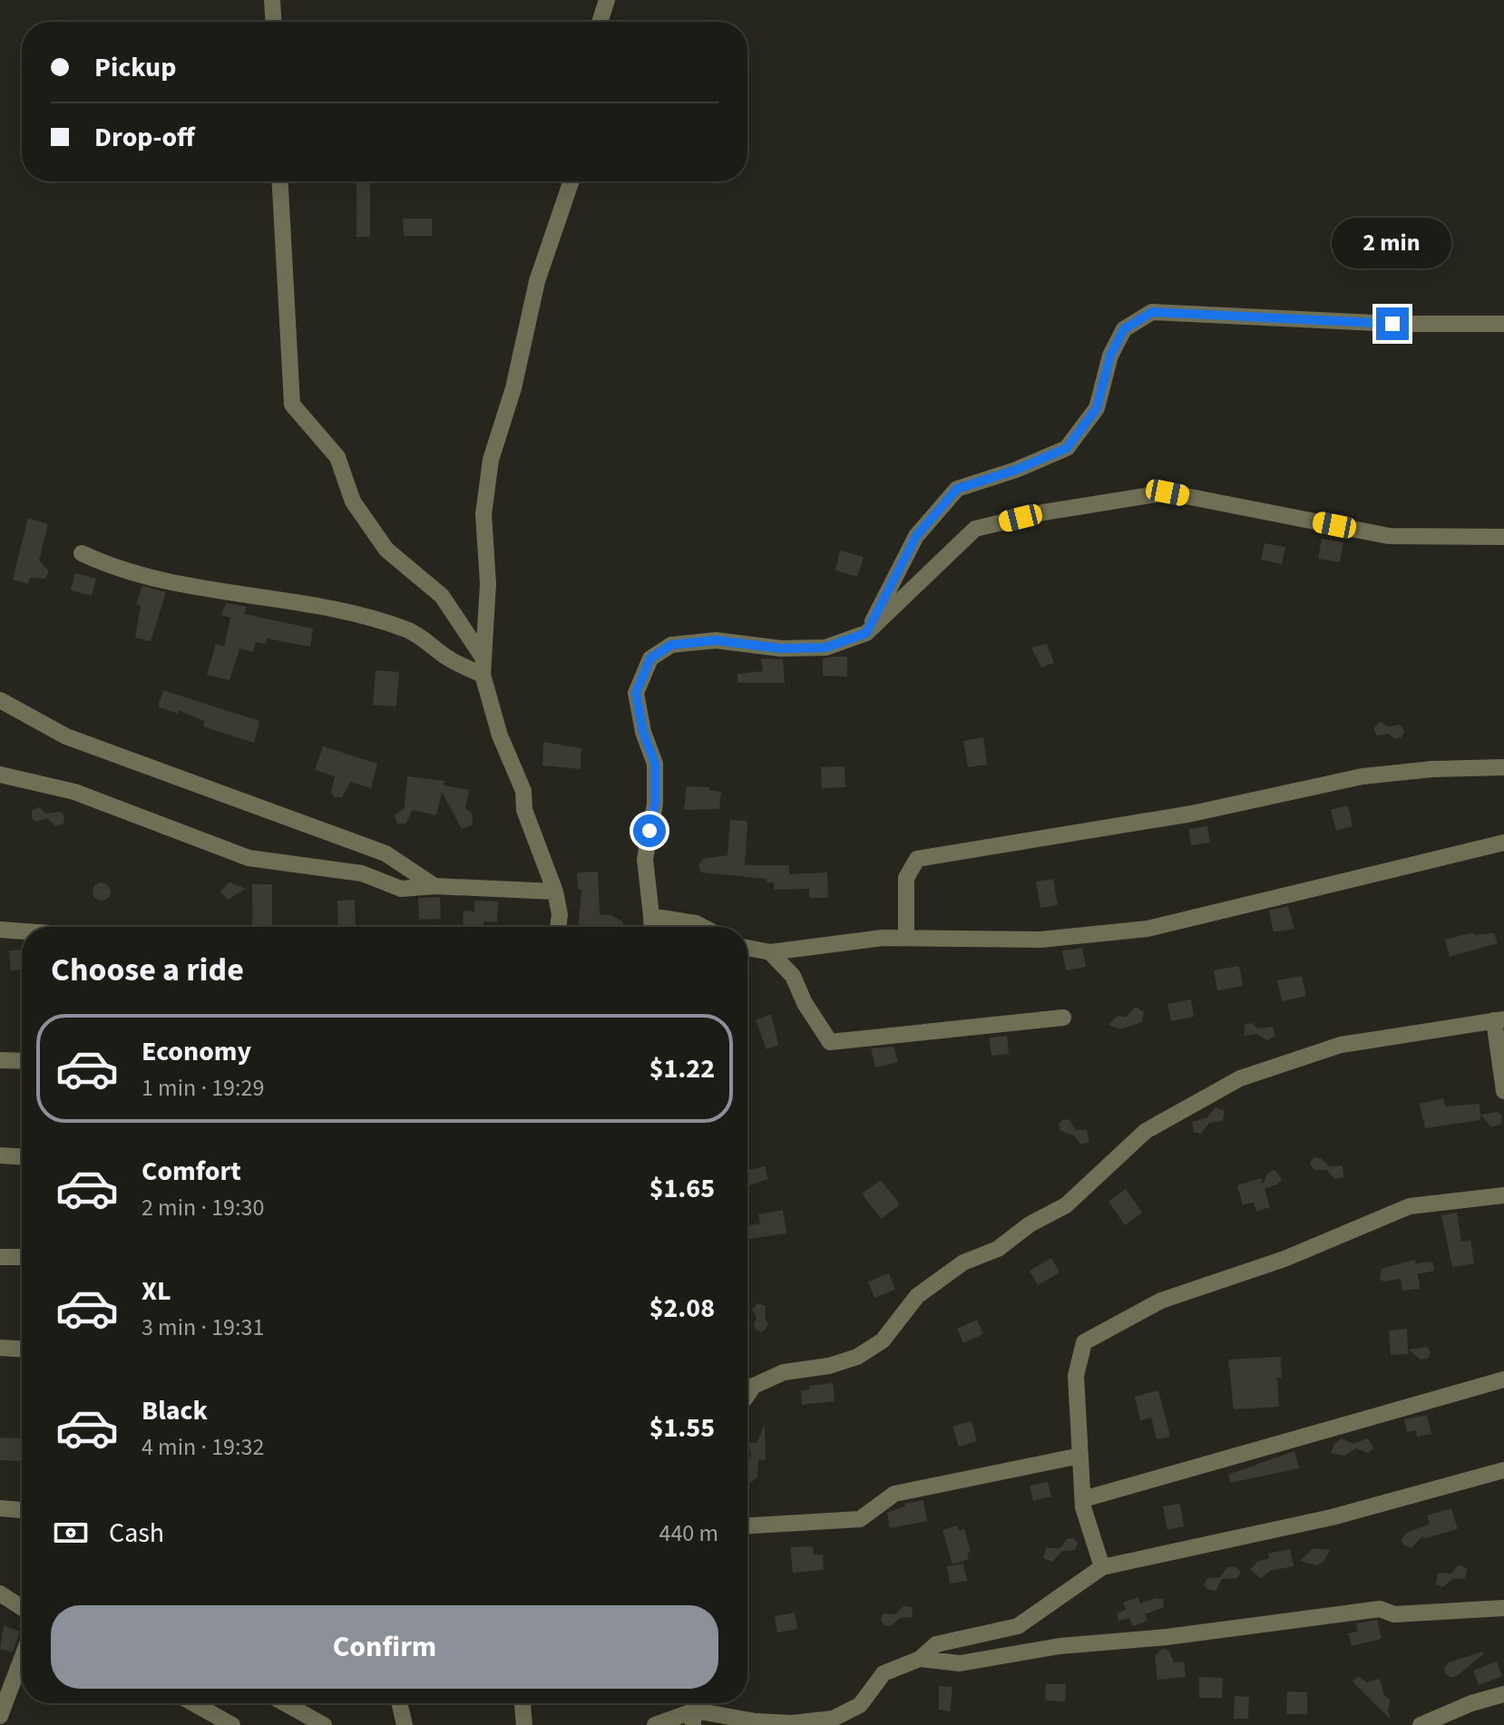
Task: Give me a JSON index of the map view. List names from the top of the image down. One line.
{"page":{"banner":["Pickup","Drop-off"],"bubble":"2 min","heading":"Choose a ride","list":[{"name":"Economy","note":"1 min · 19:29","value":"$1.22"},{"name":"Comfort","note":"2 min · 19:30","value":"$1.65"},{"name":"XL","note":"3 min · 19:31","value":"$2.08"},{"name":"Black","note":"4 min · 19:32","value":"$1.55"}],"pay":["Cash","440 m"],"buttons":"Confirm"}}
